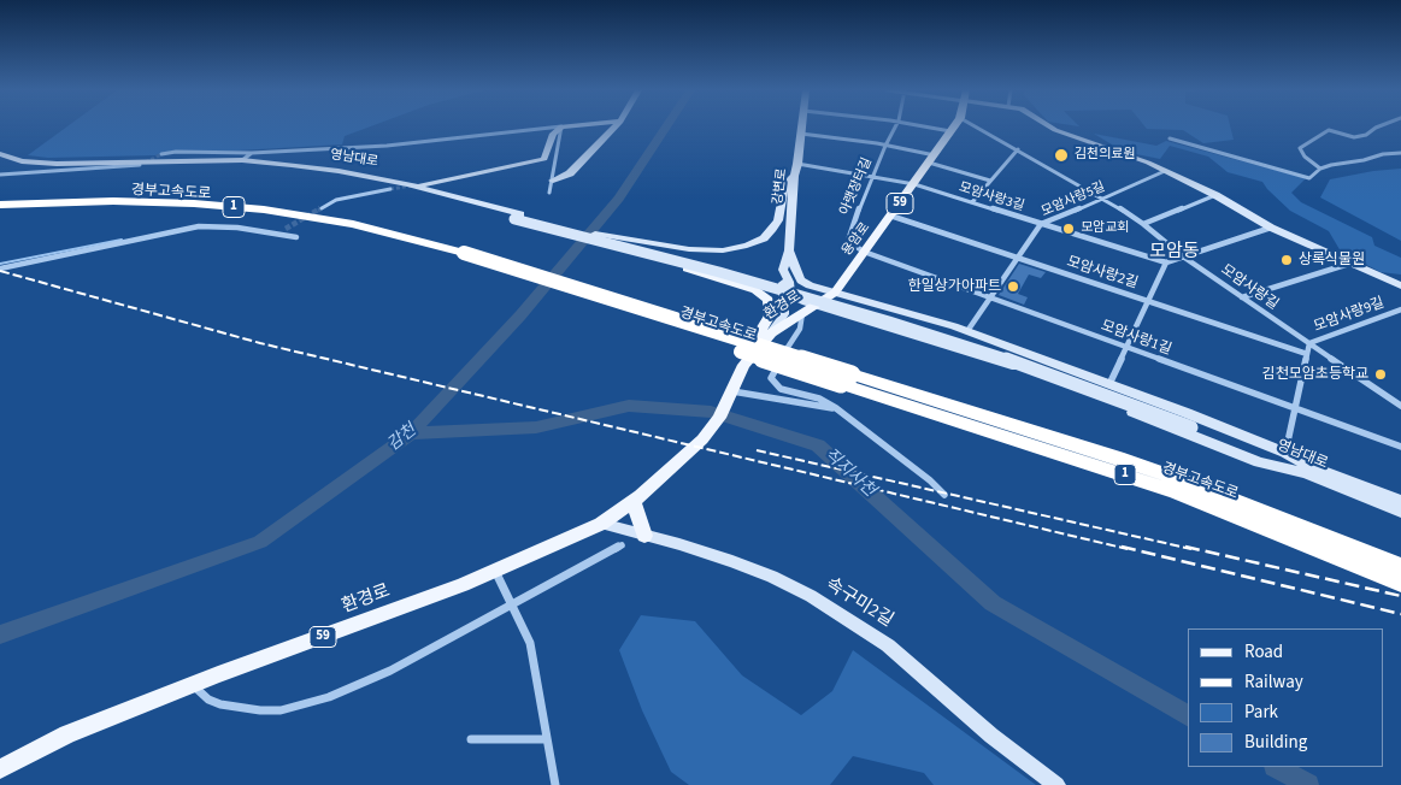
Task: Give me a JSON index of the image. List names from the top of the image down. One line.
{"streets":{"highway":["경부고속도로","1"],"main road":["영남대로","강변로","59","용암로","환경로","속구미2길"],"street":["아랫장터길","모암사랑3길","모암사랑5길","모암사랑2길","모암사랑길","모암사랑9길","모암사랑1길"]},"crossings":[["영남대로","강변로"],["강변로","모암사랑3길"],["강변로","모암사랑5길"],["강변로","용암로"],["강변로","환경로"],["강변로","모암사랑9길"],["아랫장터길","모암사랑3길"],["아랫장터길","용암로"],["아랫장터길","모암사랑1길"],["모암사랑3길","모암사랑5길"],["모암사랑3길","용암로"],["모암사랑5길","모암사랑2길"],["모암사랑5길","모암사랑길"],["모암사랑5길","모암사랑1길"],["59","환경로"],["용암로","모암사랑2길"],["용암로","환경로"],["용암로","모암사랑1길"],["모암사랑2길","모암사랑9길"],["모암사랑길","모암사랑9길"],["환경로","속구미2길"],["모암사랑9길","모암사랑1길"]],"districts":["모암동"],"water":["감천","직지사천"],"places":["김천의료원","모암교회","상록식물원","한일상가아파트","김천모암초등학교"],"legend":["Road","Railway","Park","Building"]}
